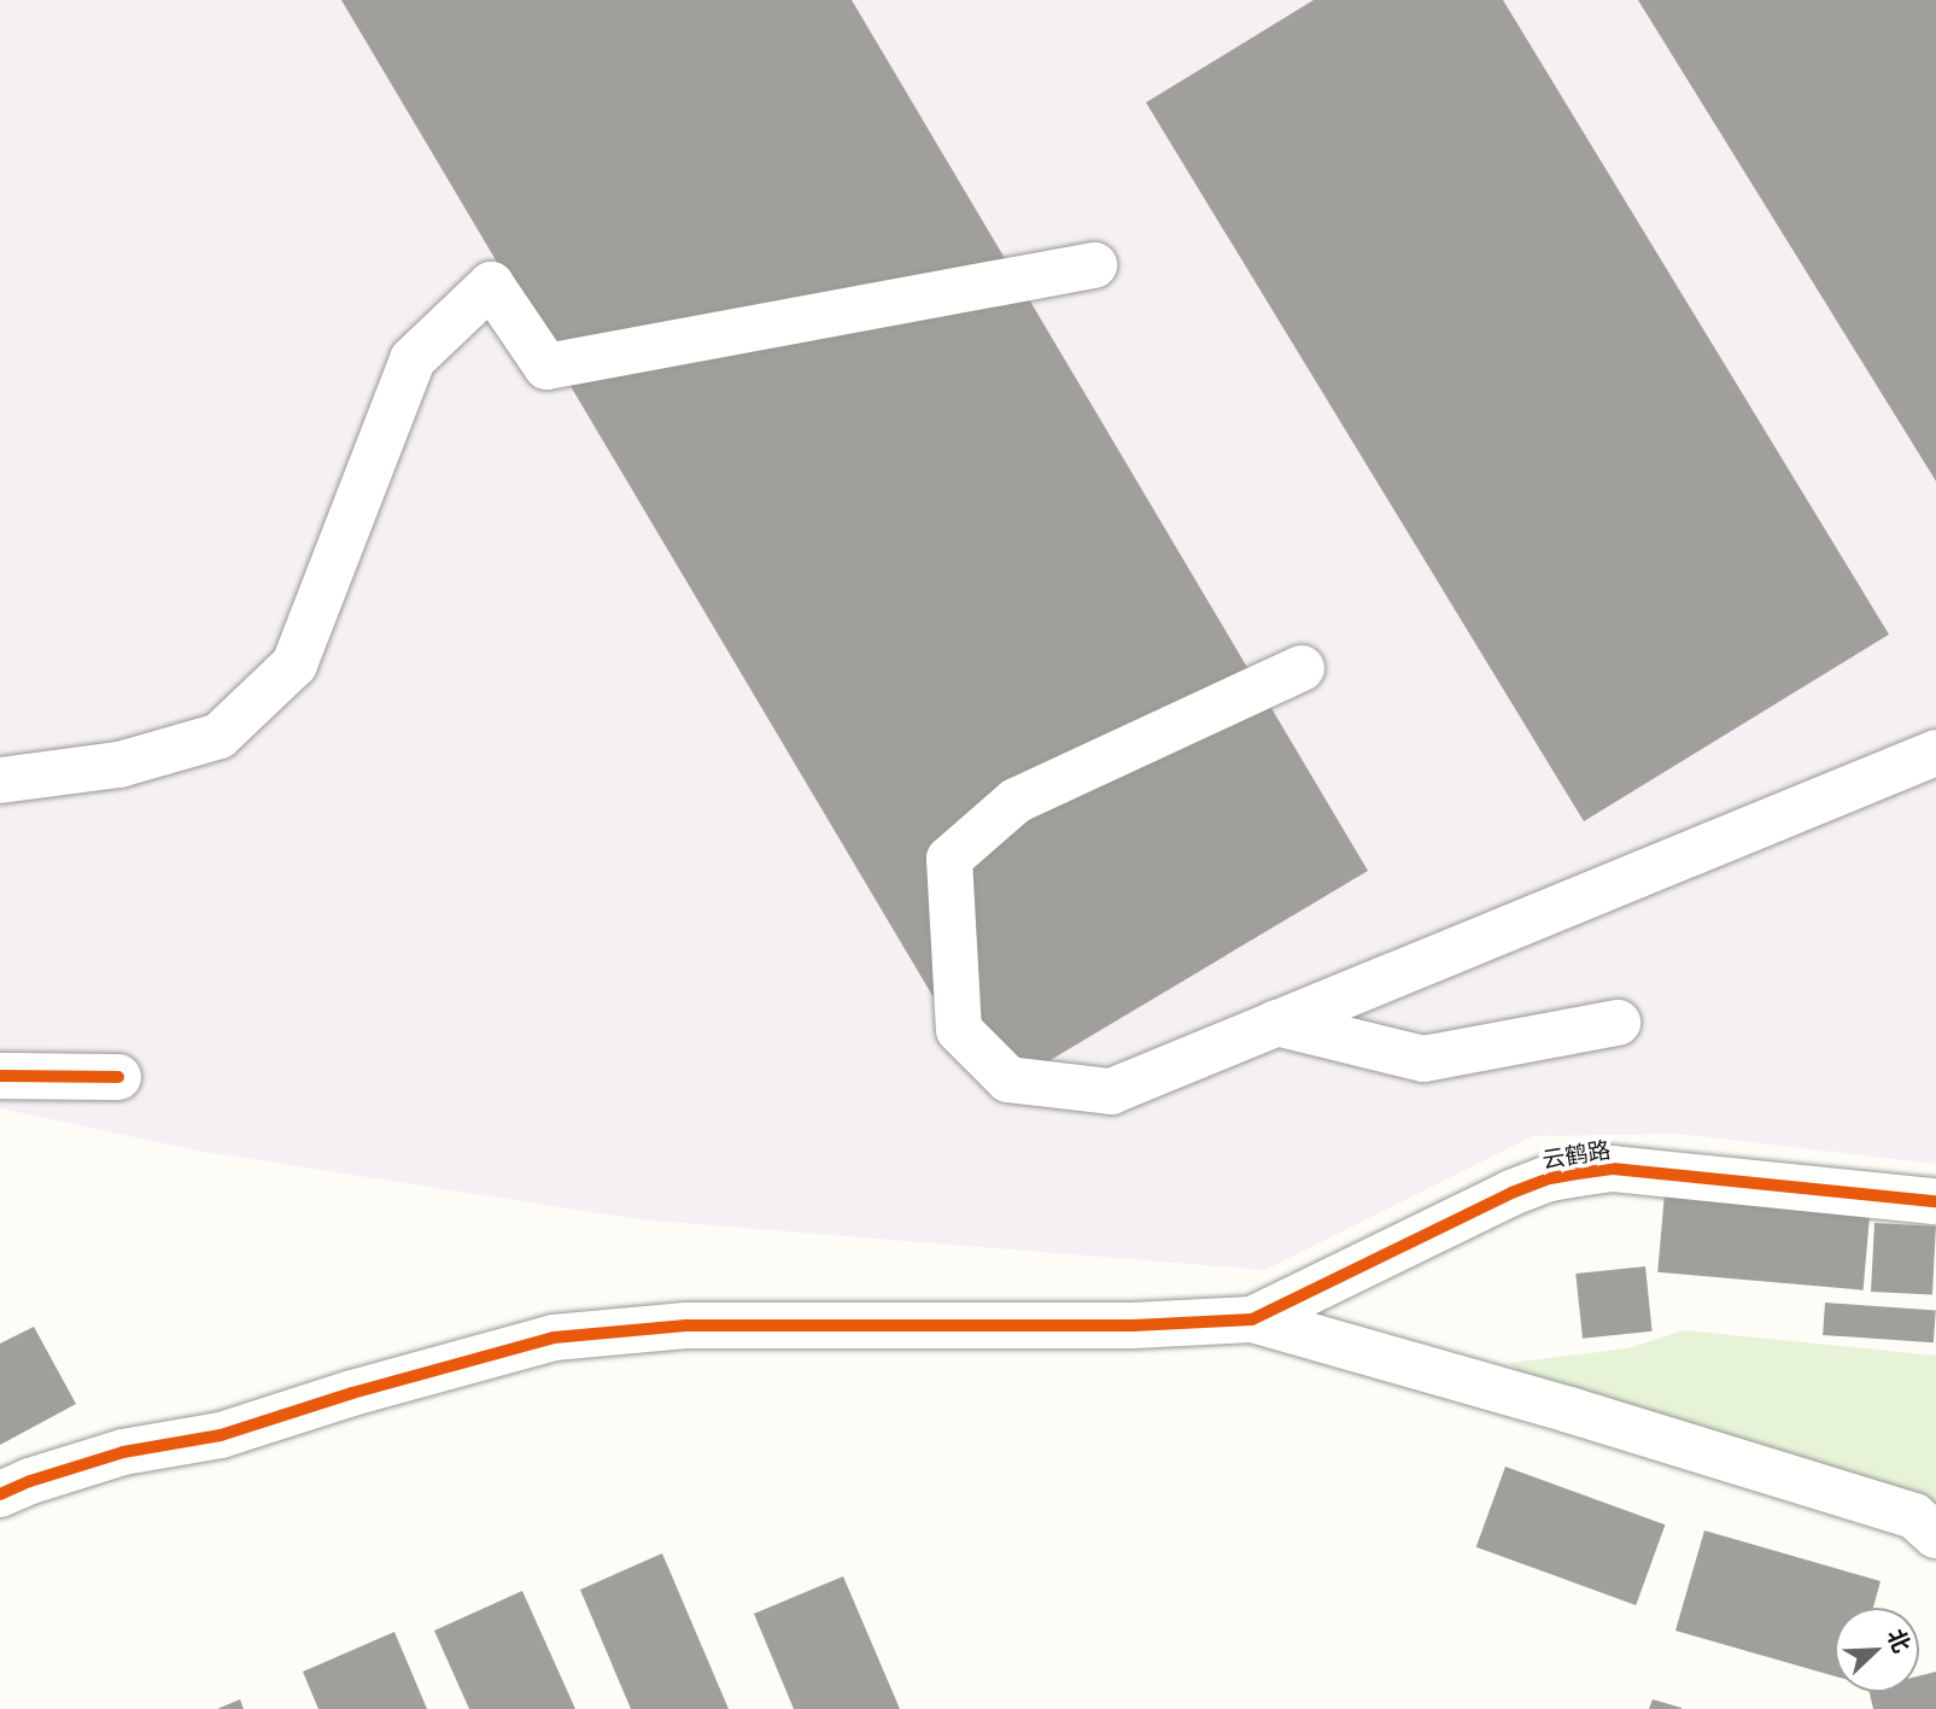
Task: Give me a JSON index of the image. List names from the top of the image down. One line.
{"streets":{"street":["云鹤路"]},"north":"top right"}
